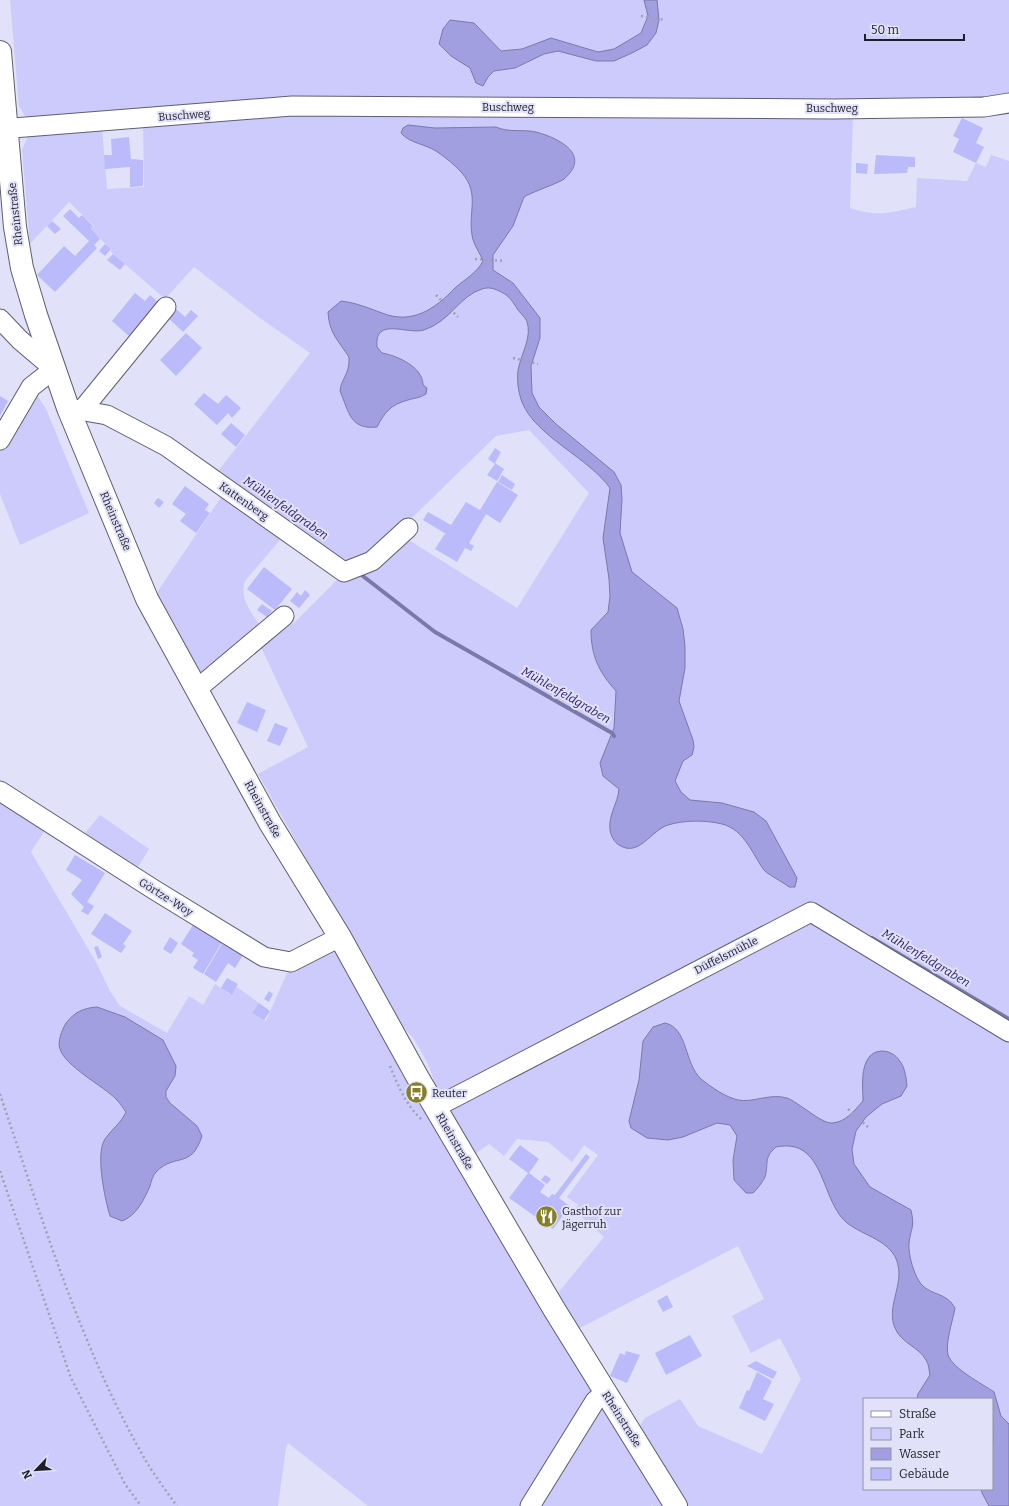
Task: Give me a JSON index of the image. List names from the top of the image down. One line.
{"streets":{"main road":["Rheinstraße"],"street":["Buschweg","Kattenberg","Görtze-Woy","Düffelsmühle"]},"crossings":[["Buschweg","Rheinstraße"],["Rheinstraße","Kattenberg"],["Rheinstraße","Görtze-Woy"],["Rheinstraße","Düffelsmühle"]],"water":["Mühlenfeldgraben"],"places":{"bus stop":["Reuter"],"restaurant":["Gasthof zur Jägerruh"]},"legend":["Straße","Park","Wasser","Gebäude"],"scale_bar":"50 m","north":"bottom left"}
